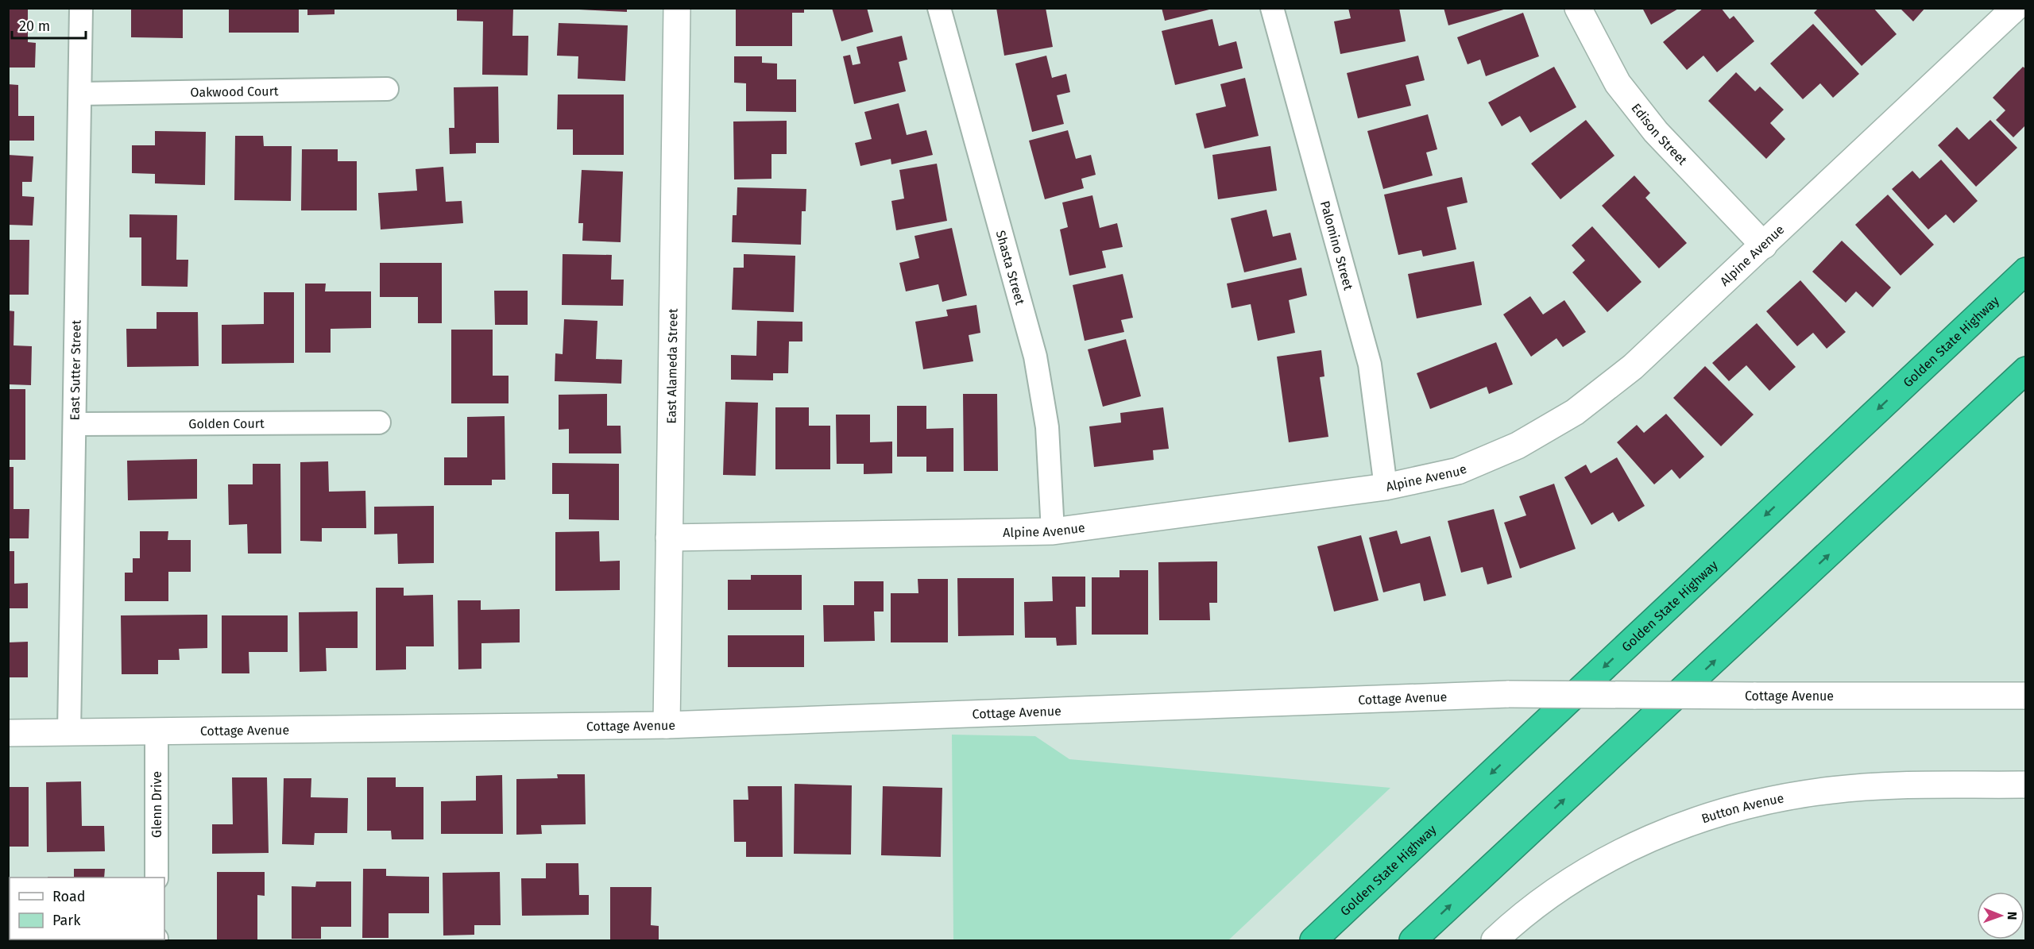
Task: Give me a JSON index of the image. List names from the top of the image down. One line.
{"streets":{"highway":["Golden State Highway"],"street":["Oakwood Court","Edison Street","Palomino Street","Alpine Avenue","Shasta Street","East Alameda Street","East Sutter Street","Golden Court","Cottage Avenue","Glenn Drive","Button Avenue"]},"crossings":[["Oakwood Court","East Sutter Street"],["Edison Street","Alpine Avenue"],["Palomino Street","Alpine Avenue"],["Alpine Avenue","Shasta Street"],["Alpine Avenue","East Alameda Street"],["East Alameda Street","Cottage Avenue"],["East Sutter Street","Golden Court"],["East Sutter Street","Cottage Avenue"],["Cottage Avenue","Glenn Drive"]],"legend":["Road","Park"],"scale_bar":"20 m","north":"right"}
